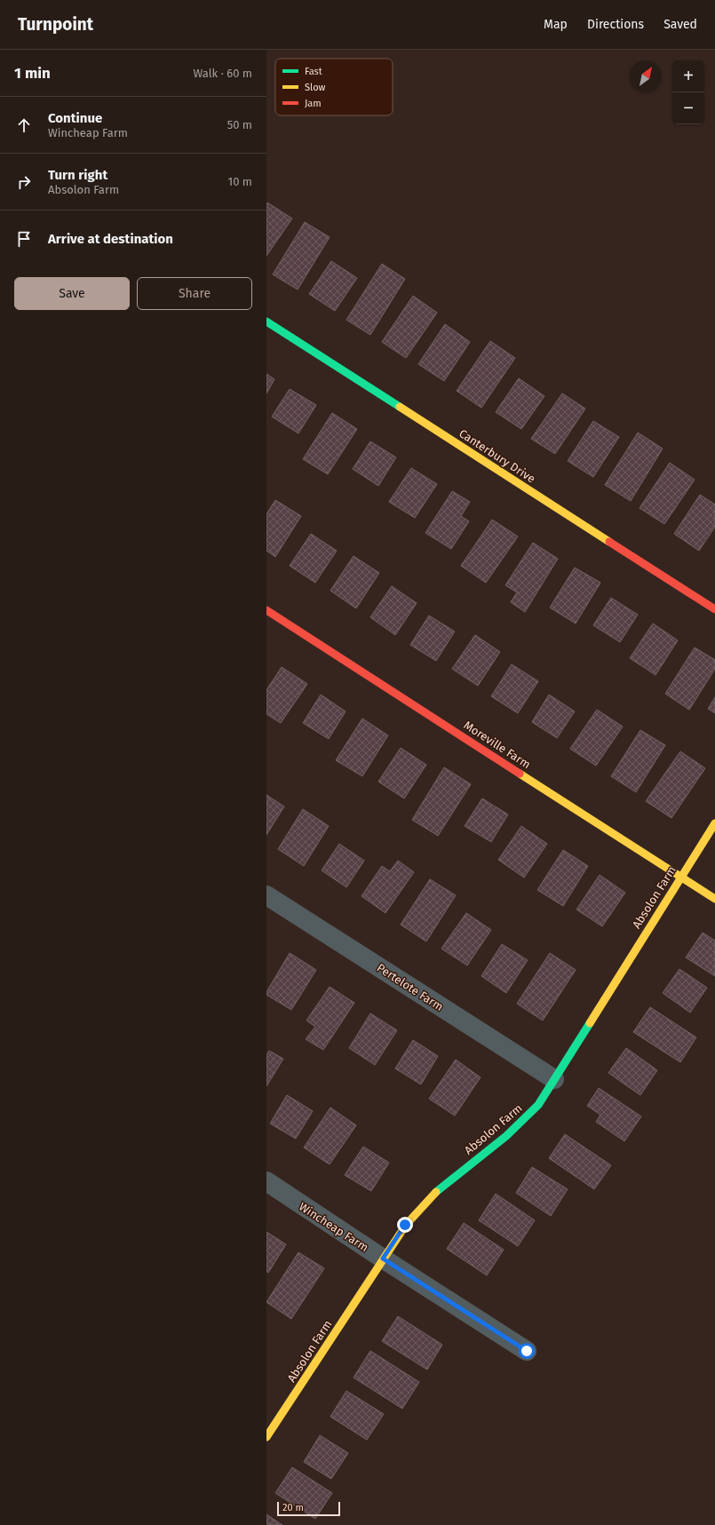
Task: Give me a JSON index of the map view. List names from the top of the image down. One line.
{"streets":{"street":["Canterbury Drive","Moreville Farm","Absolon Farm","Pertelote Farm","Wincheap Farm"]},"crossings":[["Moreville Farm","Absolon Farm"],["Absolon Farm","Pertelote Farm"],["Absolon Farm","Wincheap Farm"]],"legend":["Fast","Slow","Jam"],"scale_bar":"20 m","north":"top right","page":{"header":"Turnpoint","nav":["Map","Directions","Saved"],"heading":["1 min","Walk · 60 m"],"map_buttons":["+","−"],"list":[["Continue","Wincheap Farm","50 m"],["Turn right","Absolon Farm","10 m"],"Arrive at destination"],"buttons":["Save","Share"],"scale":"20 m"}}
